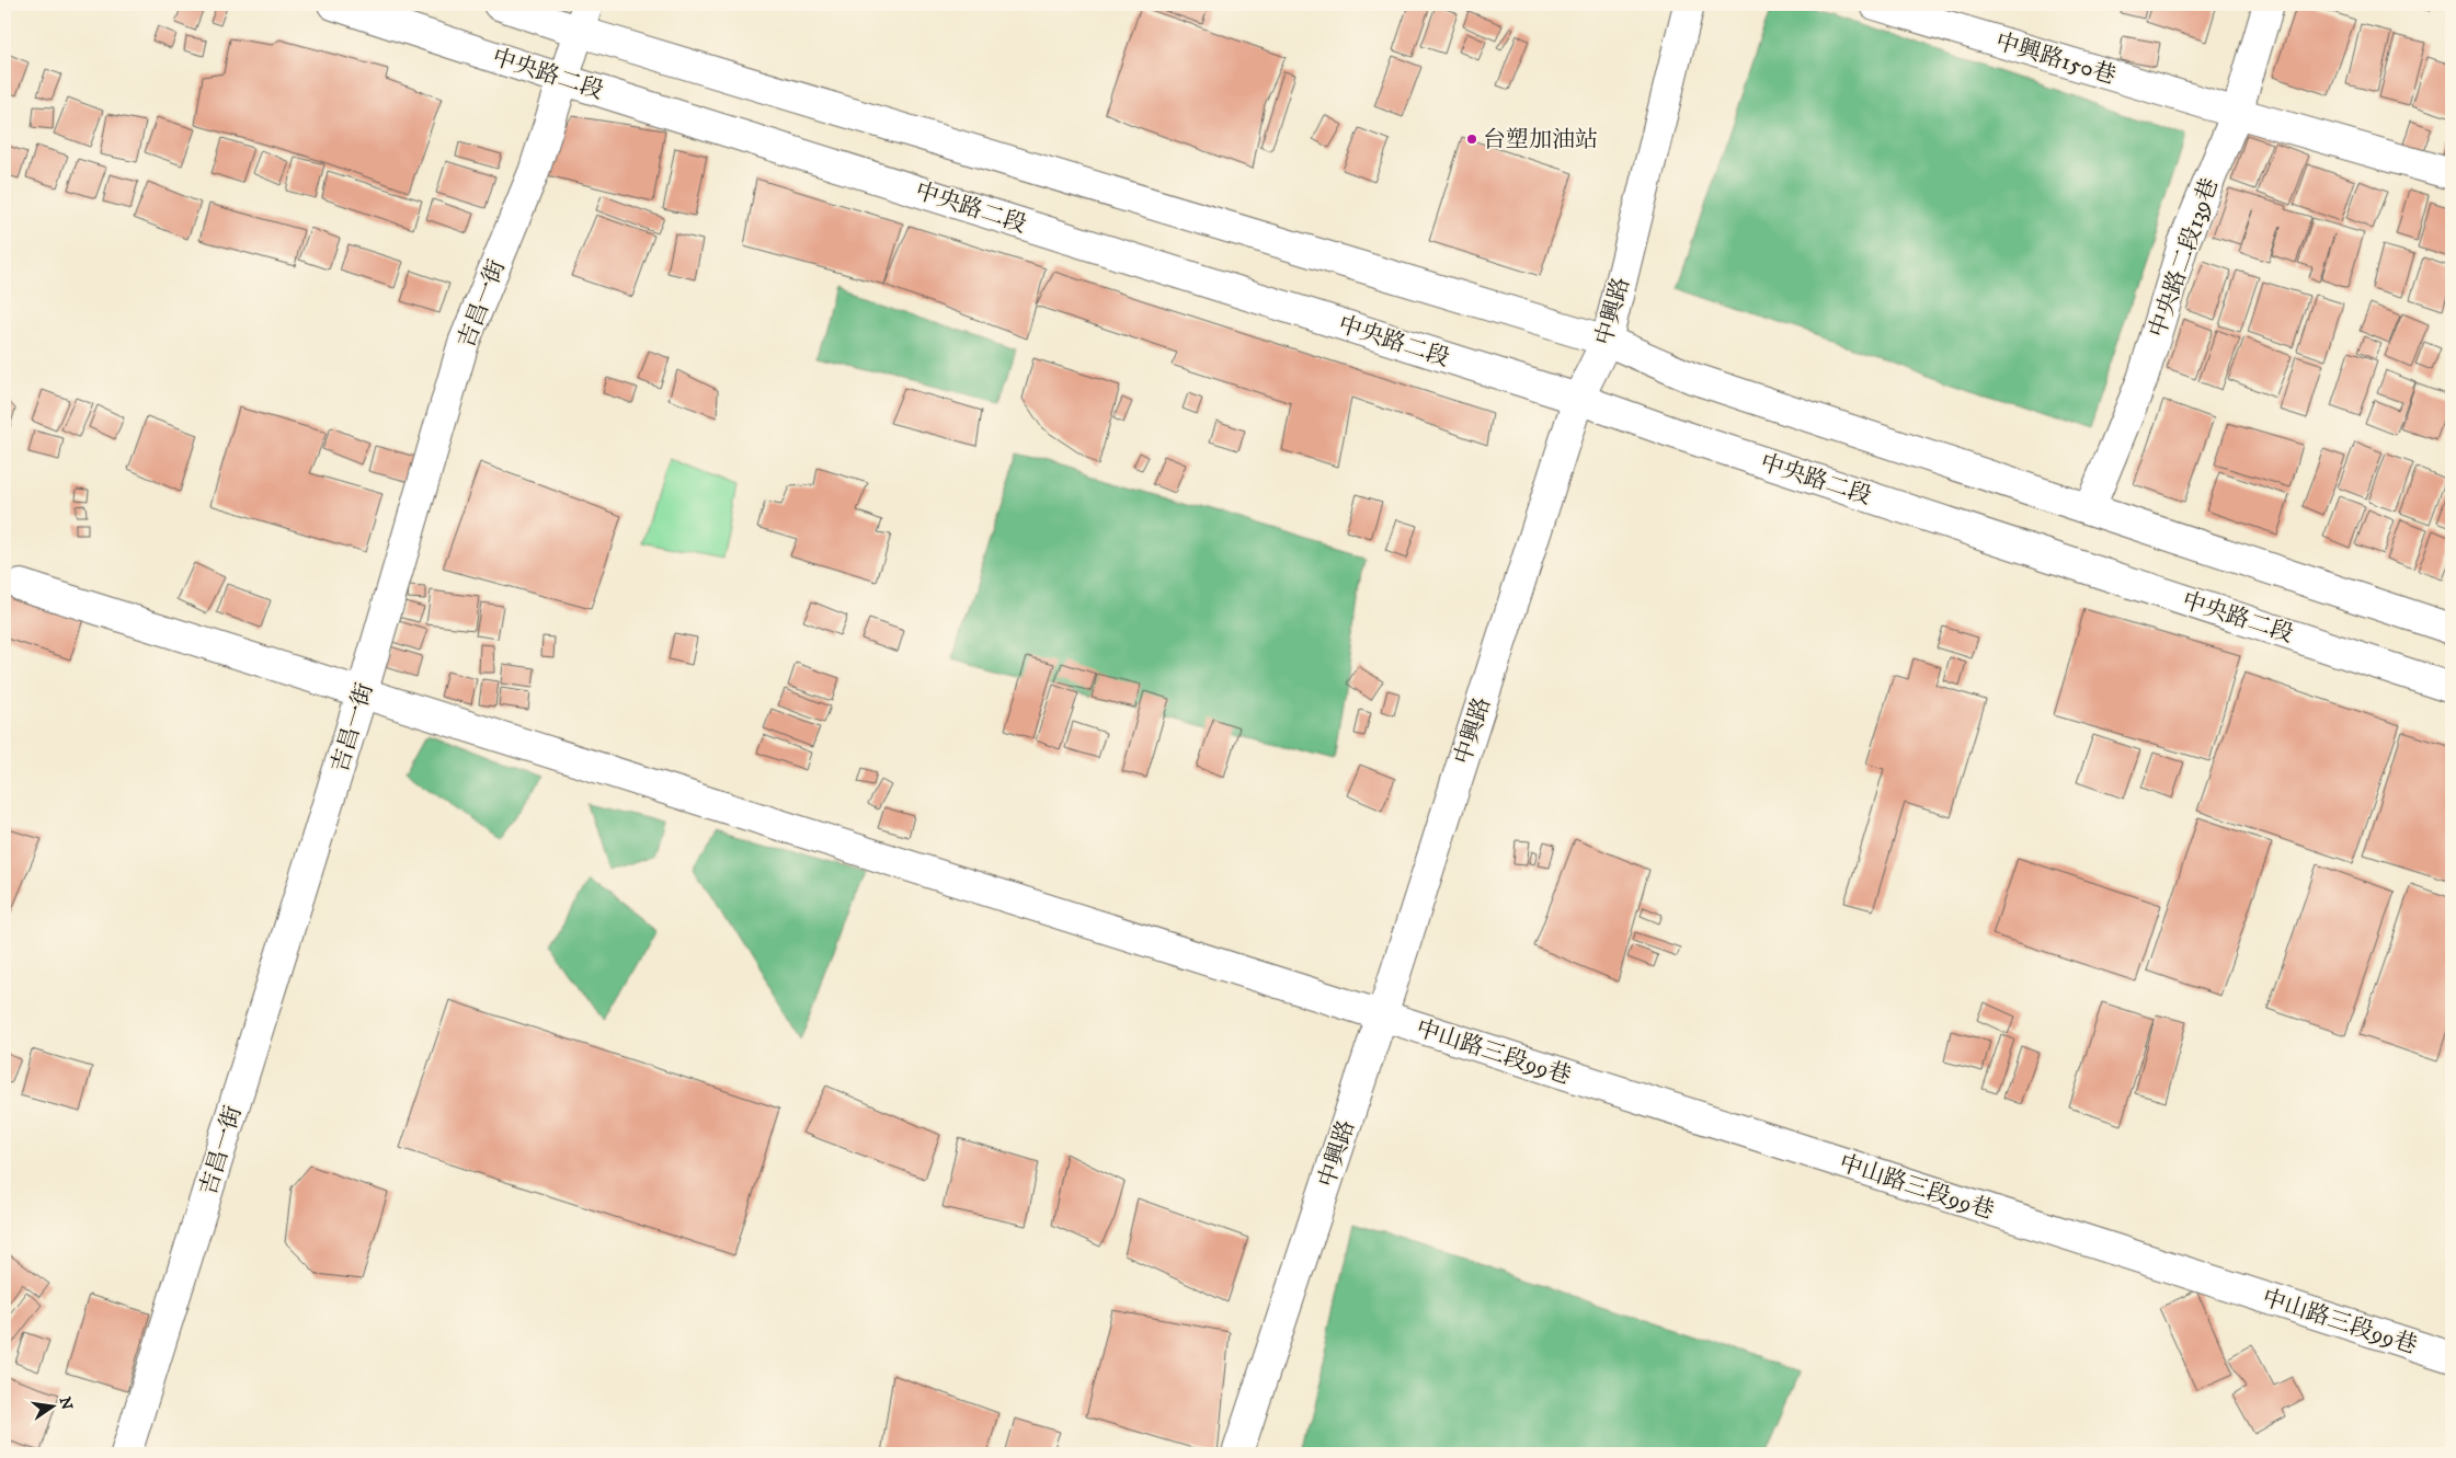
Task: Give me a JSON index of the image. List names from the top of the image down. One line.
{"streets":{"street":["中興路150巷","中央路二段","中央路二段139巷","吉昌一街","中興路","中山路三段99巷"]},"crossings":[["中興路150巷","中央路二段139巷"],["中央路二段","吉昌一街"],["中央路二段","中興路"],["吉昌一街","中山路三段99巷"],["中興路","中山路三段99巷"]],"places":["台塑加油站"],"north":"right"}
